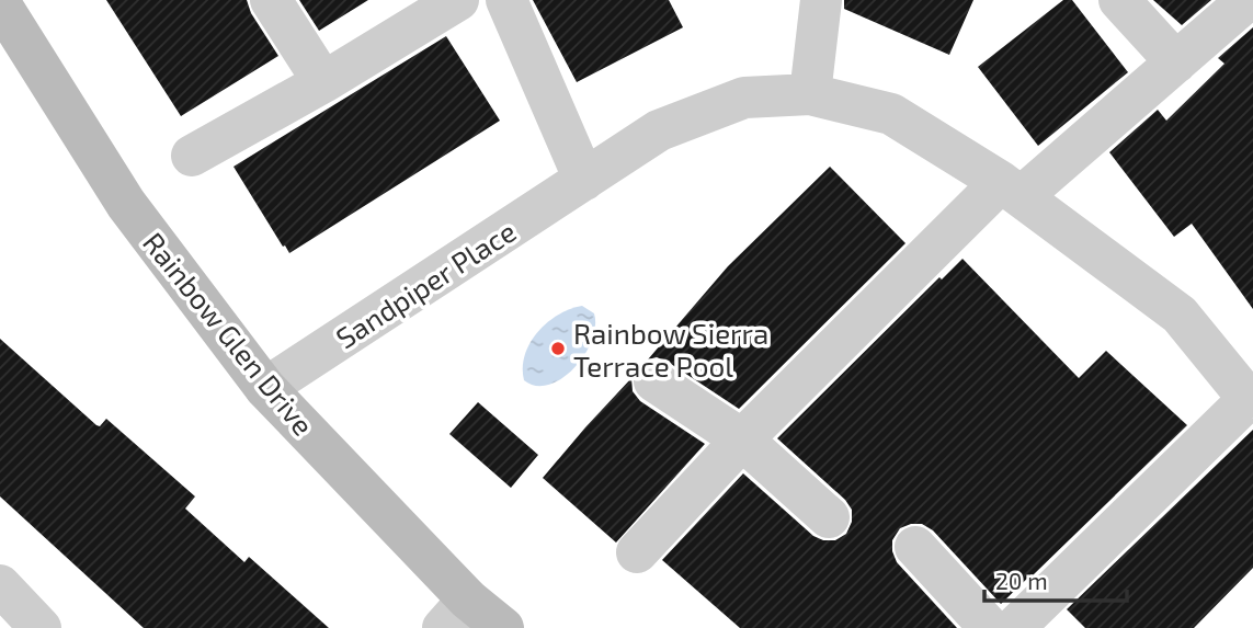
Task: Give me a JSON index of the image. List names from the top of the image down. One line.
{"streets":{"street":["Sandpiper Place","Rainbow Glen Drive"]},"crossings":[["Sandpiper Place","Rainbow Glen Drive"]],"places":["Rainbow Sierra Terrace Pool"],"scale_bar":"20 m"}
